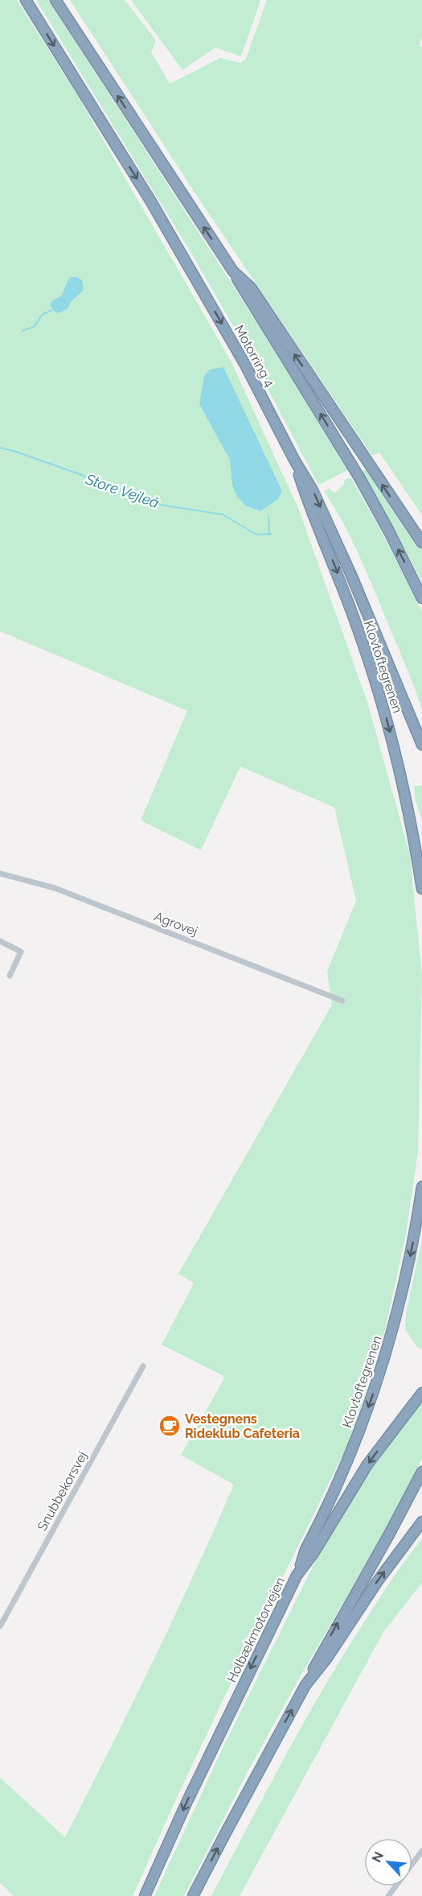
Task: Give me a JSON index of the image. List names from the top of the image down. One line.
{"streets":{"highway":["Motorring 4","Klovtoftegrenen","Holbækmotorvejen"],"street":["Agrovej","Snubbekorsvej"]},"crossings":[["Motorring 4","Klovtoftegrenen"],["Klovtoftegrenen","Holbækmotorvejen"]],"one_way":["Klovtoftegrenen"],"water":["Store Vejleå"],"places":{"cafe":["Vestegnens Rideklub Cafeteria"]},"north":"top left"}
